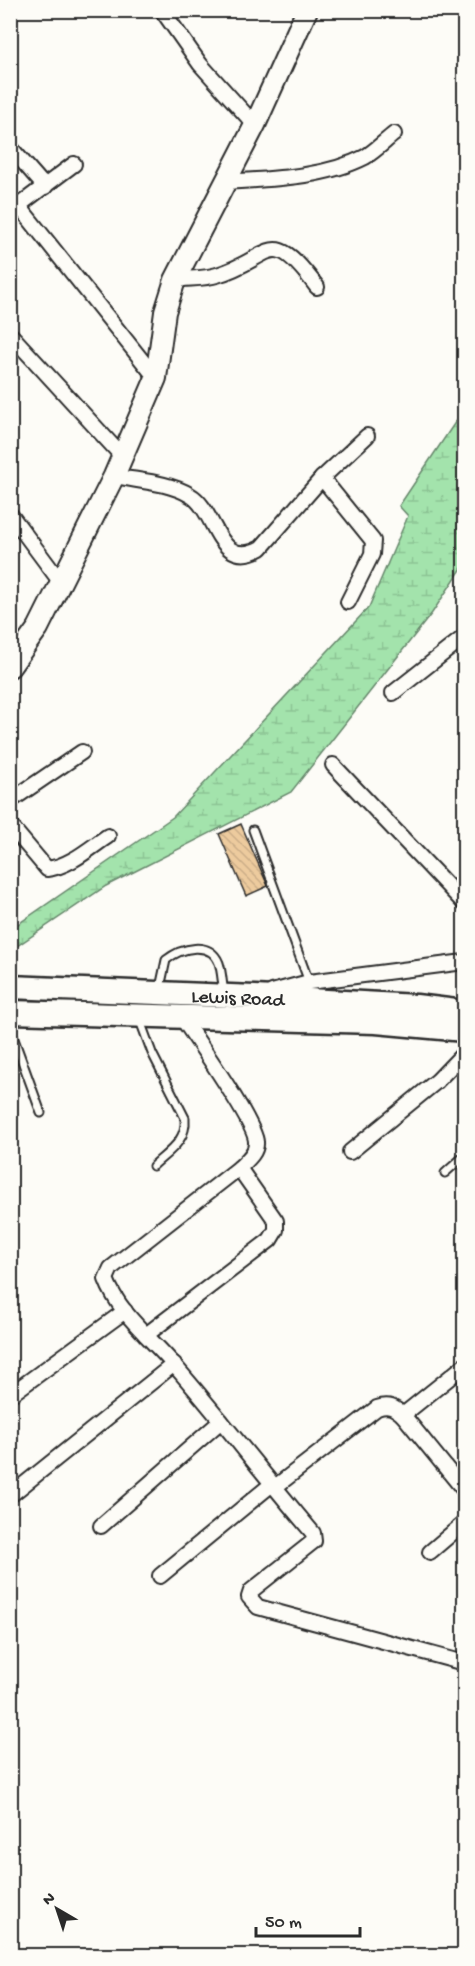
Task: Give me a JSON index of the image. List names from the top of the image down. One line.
{"streets":{"main road":["Lewis Road"]},"scale_bar":"50 m","north":"top left"}
